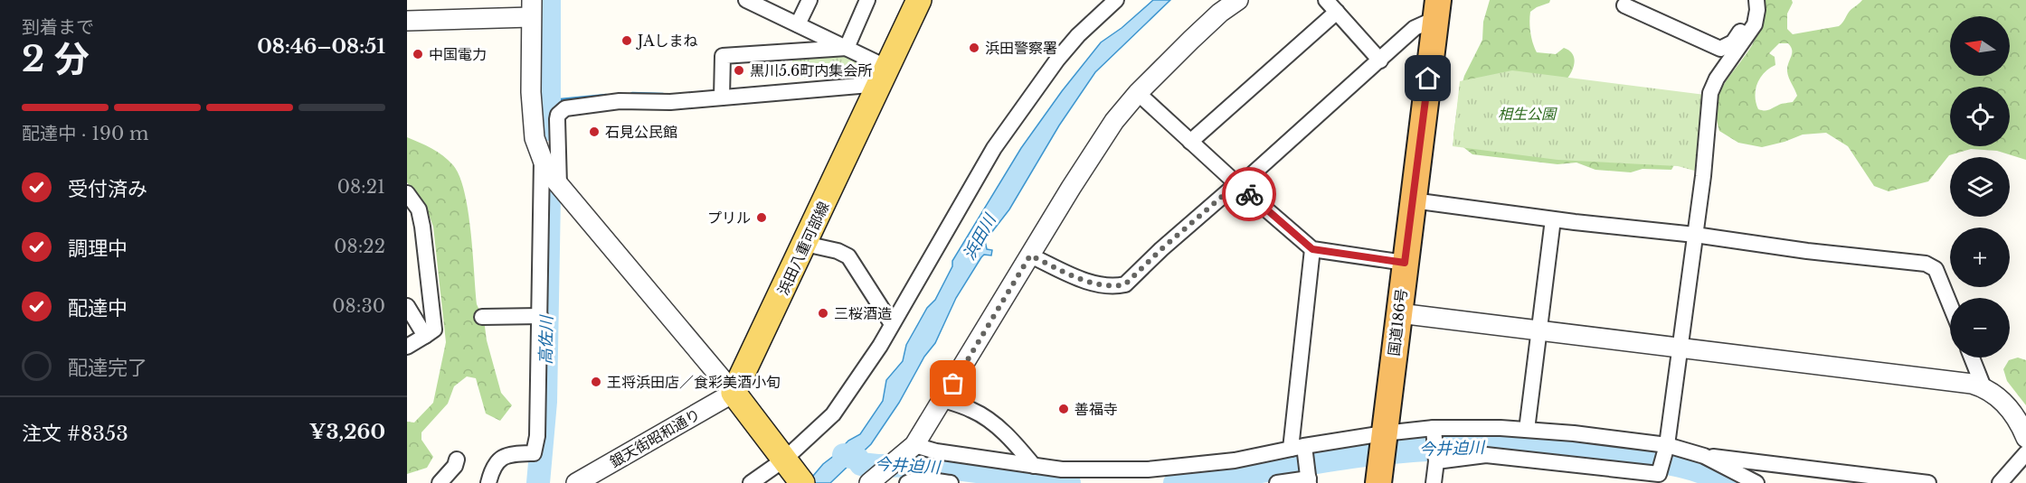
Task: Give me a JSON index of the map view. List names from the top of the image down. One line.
{"streets":{"highway":["国道186号"],"main road":["浜田八重可部線"],"street":["銀天街昭和通り"]},"crossings":[["浜田八重可部線","銀天街昭和通り"]],"water":["浜田川","高佐川","今井迫川"],"parks":["相生公園"],"places":["JAしまね","浜田警察署","中国電力","黒川5.6町内集会所","石見公民館","プリル","三桜酒造","王将浜田店／食彩美酒小旬","善福寺"],"north":"left","page":{"heading":["2 分","到着まで","08:46–08:51"],"panel":["注文 #8353","¥3,260"],"map_buttons":["+","−"],"bar":"配達中 · 190 m","list":[["受付済み","08:21"],["調理中","08:22"],["配達中","08:30"],"配達完了"]}}
